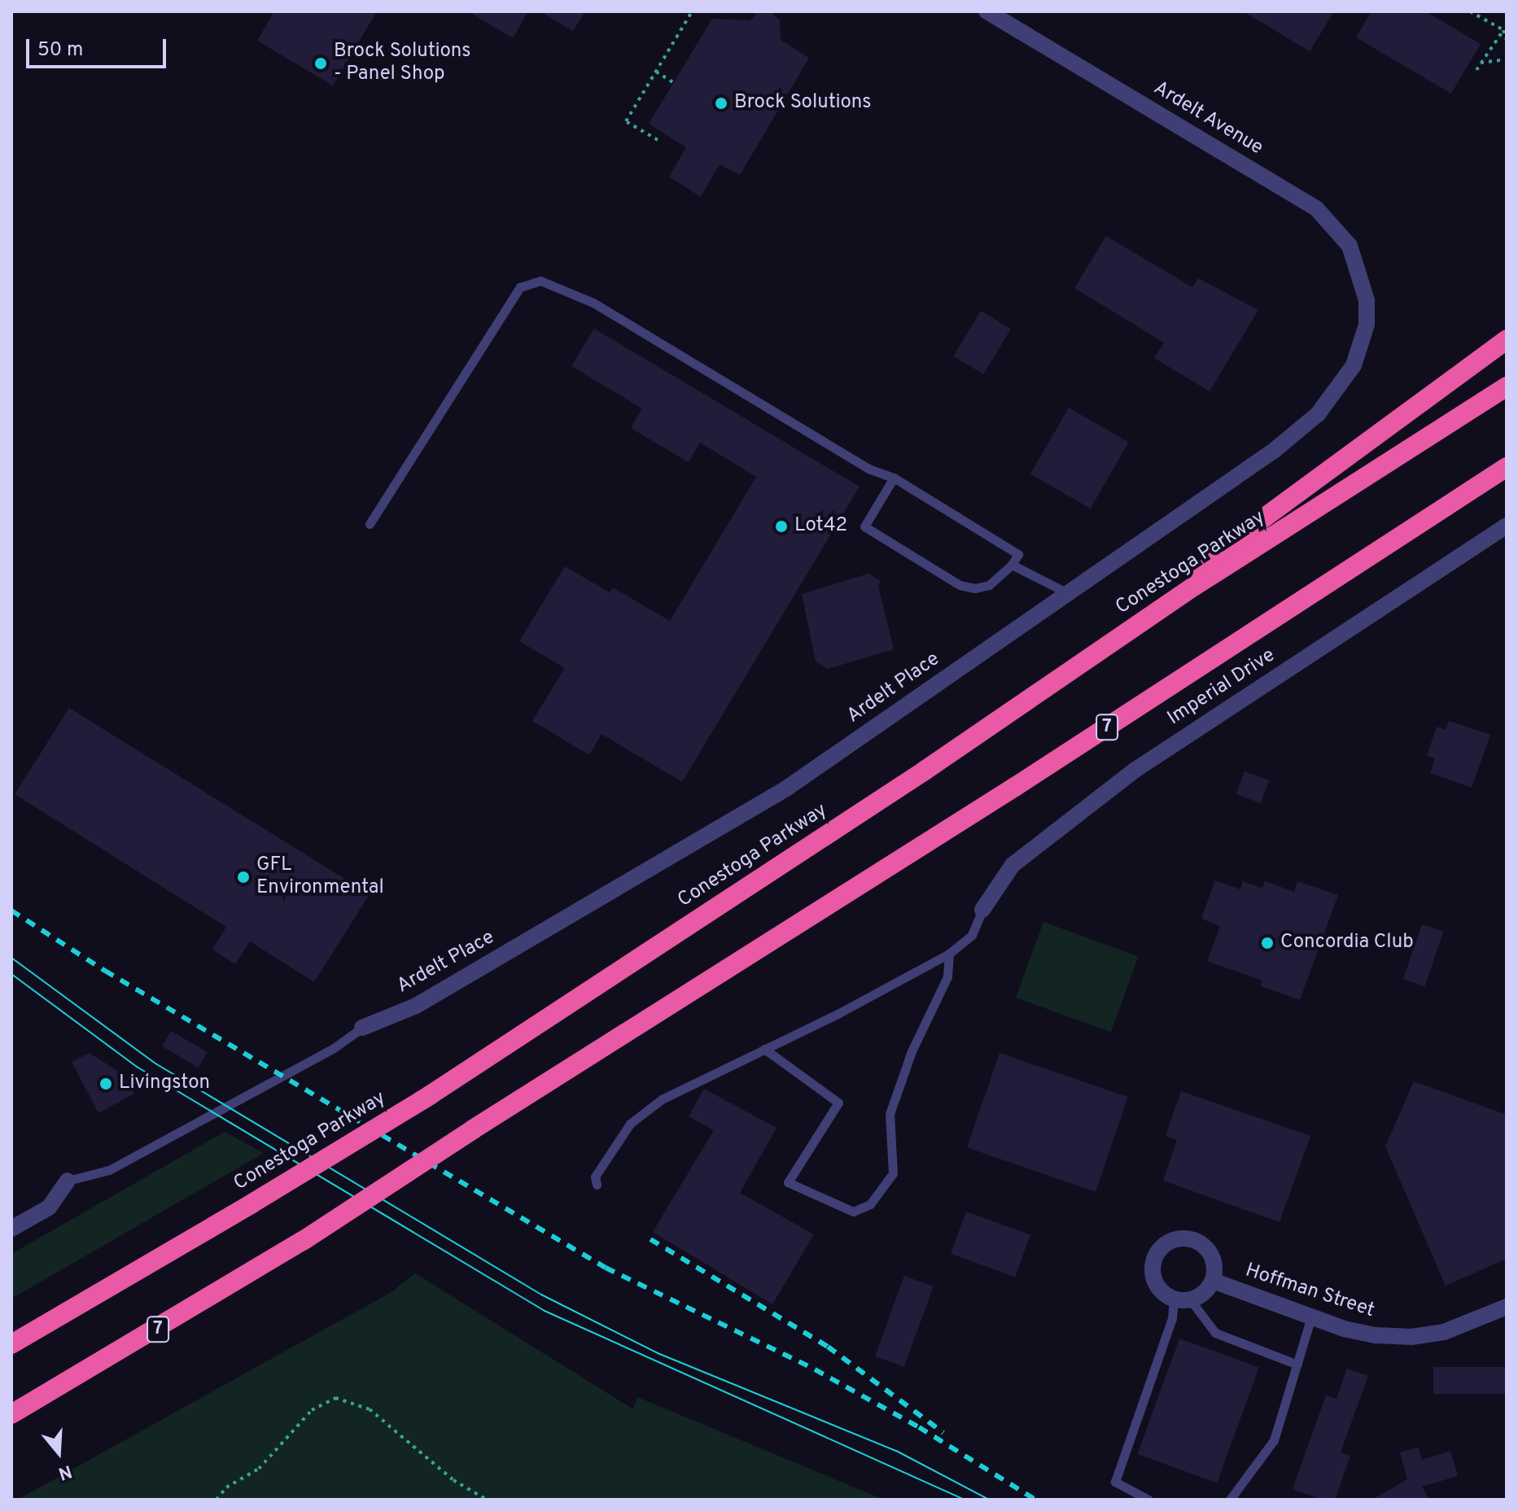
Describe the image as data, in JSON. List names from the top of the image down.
{
  "streets": {
    "highway": ["Conestoga Parkway", "7"],
    "street": [
      "Ardelt Avenue",
      "Imperial Drive",
      "Ardelt Place",
      "Hoffman Street"
    ]
  },
  "crossings": [
    ["Ardelt Avenue", "Ardelt Place"]
  ],
  "places": [
    "Brock Solutions - Panel Shop",
    "Brock Solutions",
    "Lot42",
    "GFL Environmental",
    "Concordia Club",
    "Livingston"
  ],
  "scale_bar": "50 m",
  "north": "bottom"
}
